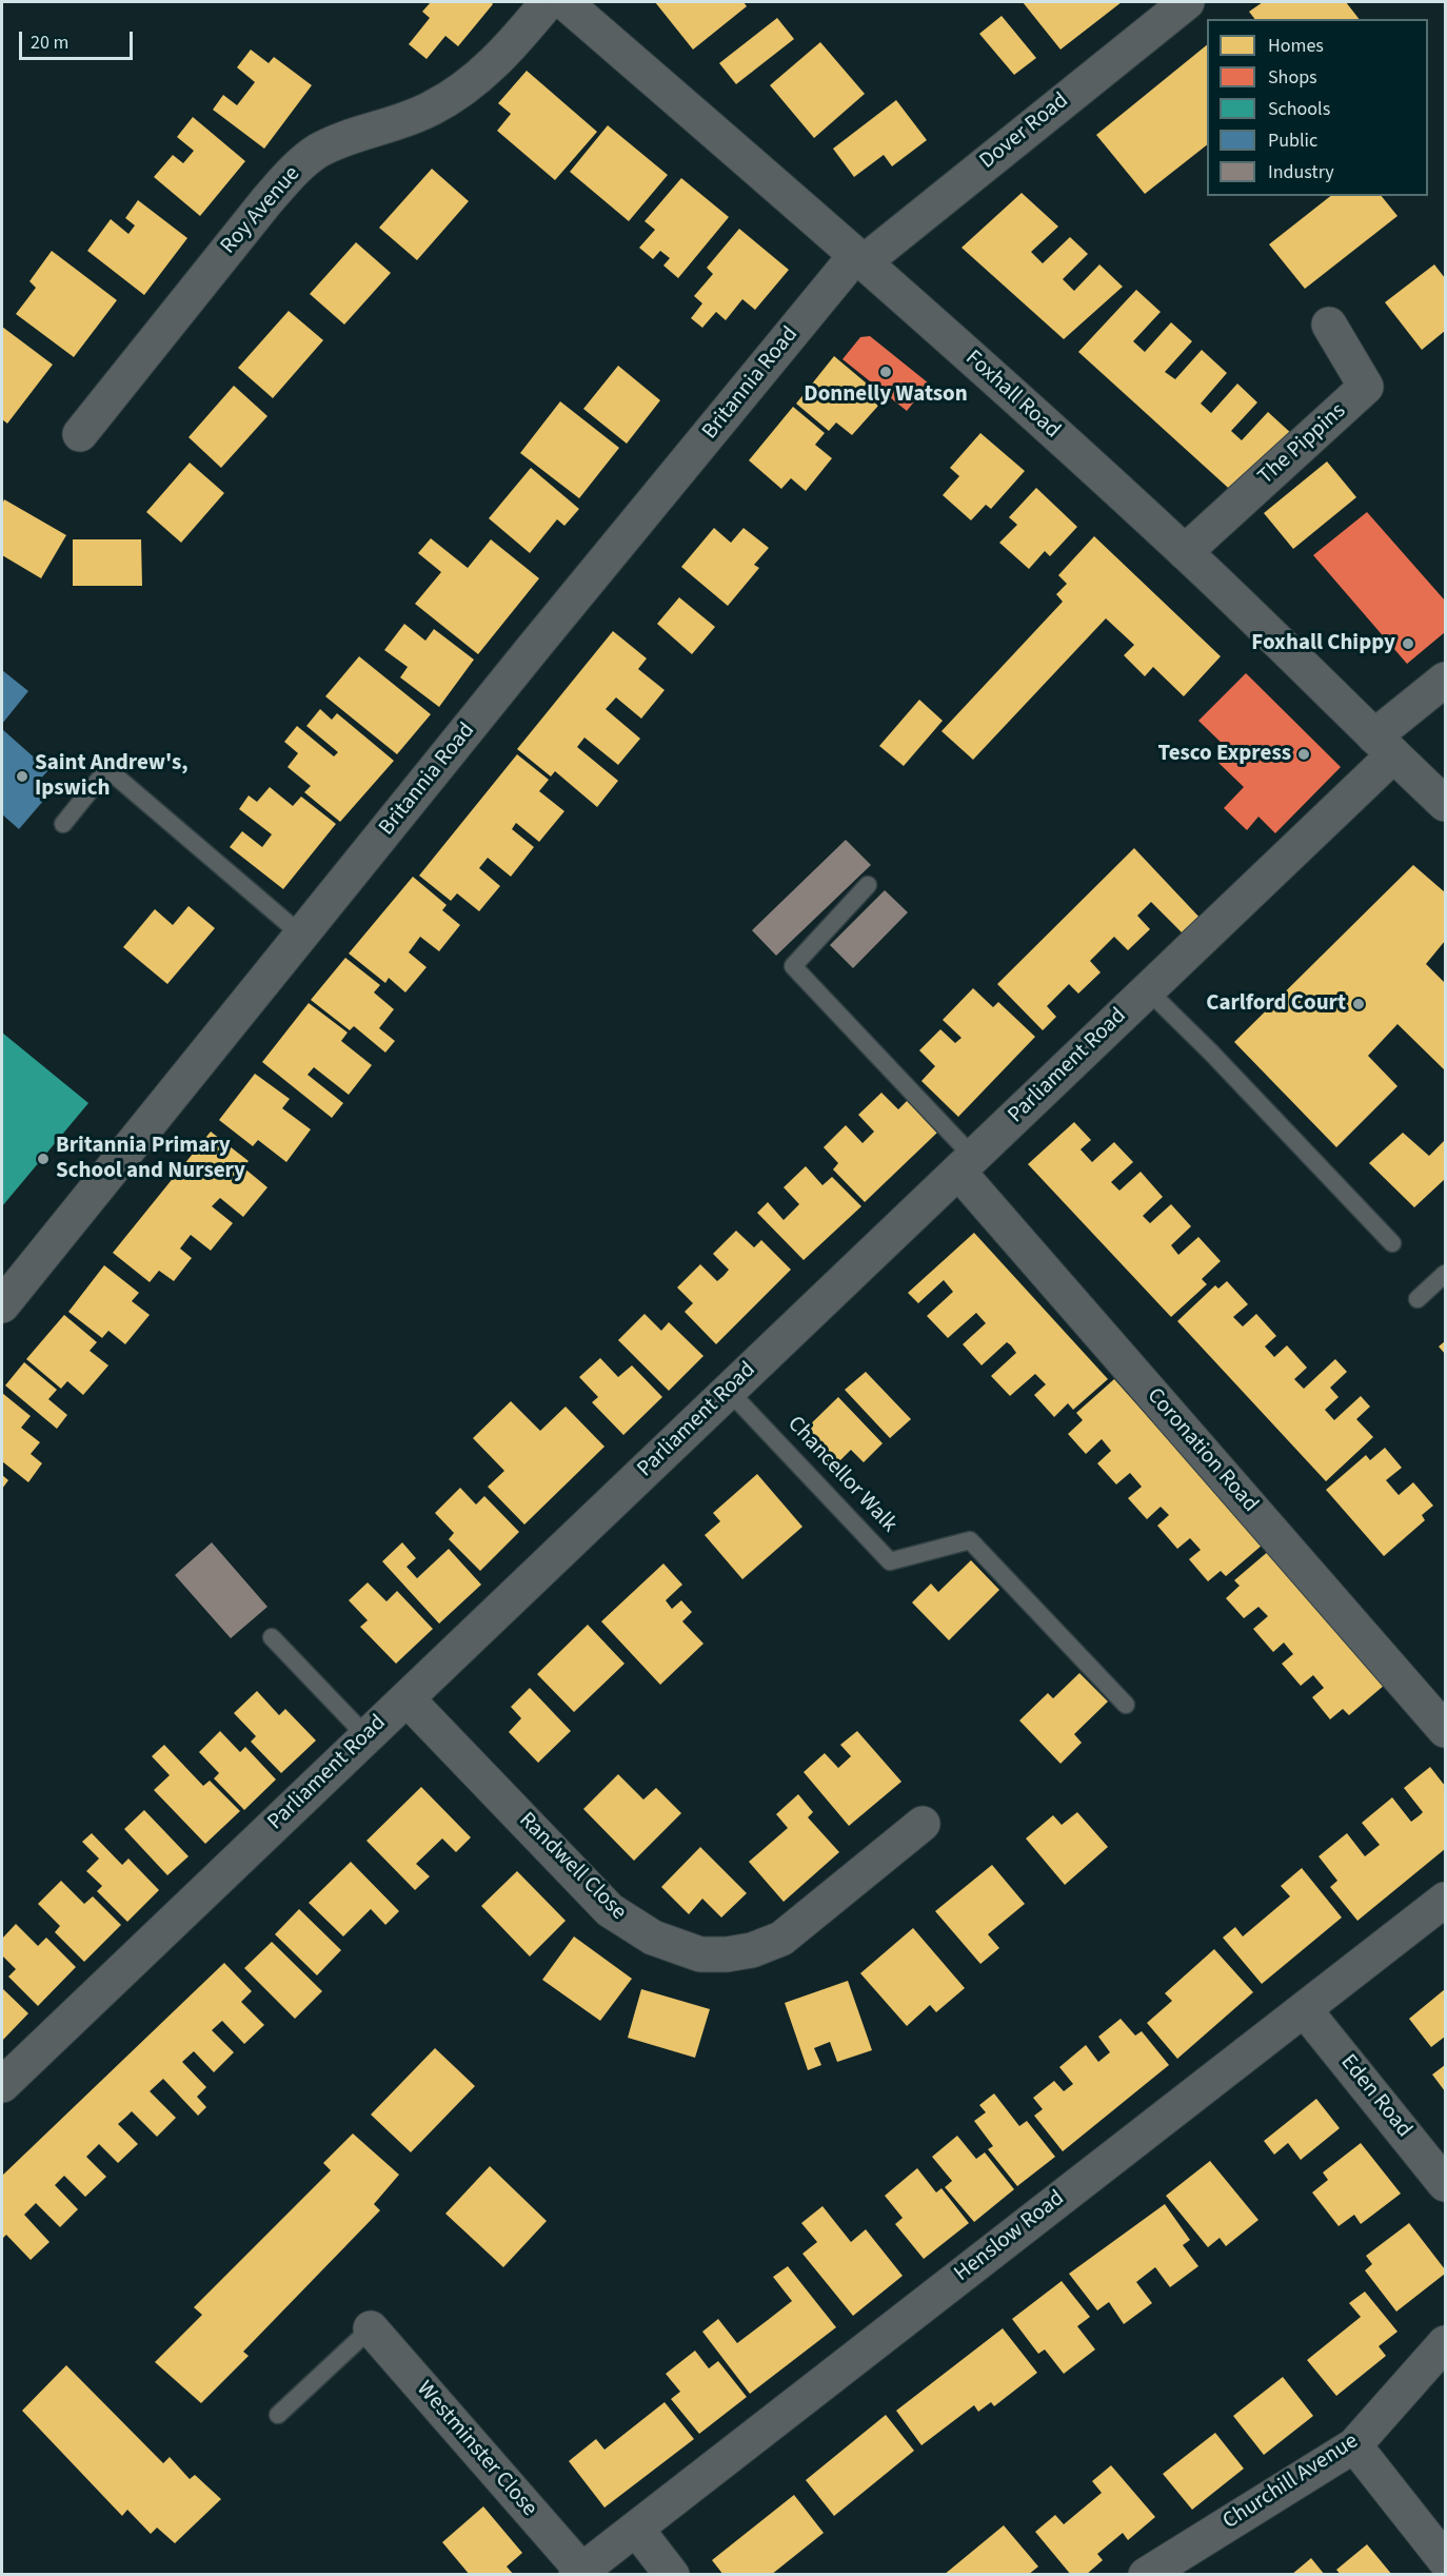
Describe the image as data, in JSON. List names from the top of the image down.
{
  "streets": {
    "street": [
      "Dover Road",
      "Roy Avenue",
      "Britannia Road",
      "Foxhall Road",
      "The Pippins",
      "Parliament Road",
      "Coronation Road",
      "Randwell Close",
      "Eden Road",
      "Henslow Road",
      "Westminster Close",
      "Churchill Avenue"
    ],
    "lane": ["Chancellor Walk"]
  },
  "crossings": [
    ["Dover Road", "Britannia Road"],
    ["Dover Road", "Foxhall Road"],
    ["Britannia Road", "Foxhall Road"],
    ["Foxhall Road", "The Pippins"],
    ["Foxhall Road", "Parliament Road"],
    ["Parliament Road", "Coronation Road"],
    ["Parliament Road", "Chancellor Walk"],
    ["Parliament Road", "Randwell Close"],
    ["Eden Road", "Henslow Road"],
    ["Henslow Road", "Westminster Close"]
  ],
  "places": [
    "Donnelly Watson",
    "Foxhall Chippy",
    "Tesco Express",
    "Saint Andrew's, Ipswich",
    "Carlford Court",
    "Britannia Primary School and Nursery"
  ],
  "legend": [
    "Homes",
    "Shops",
    "Schools",
    "Public",
    "Industry"
  ],
  "scale_bar": "20 m"
}
